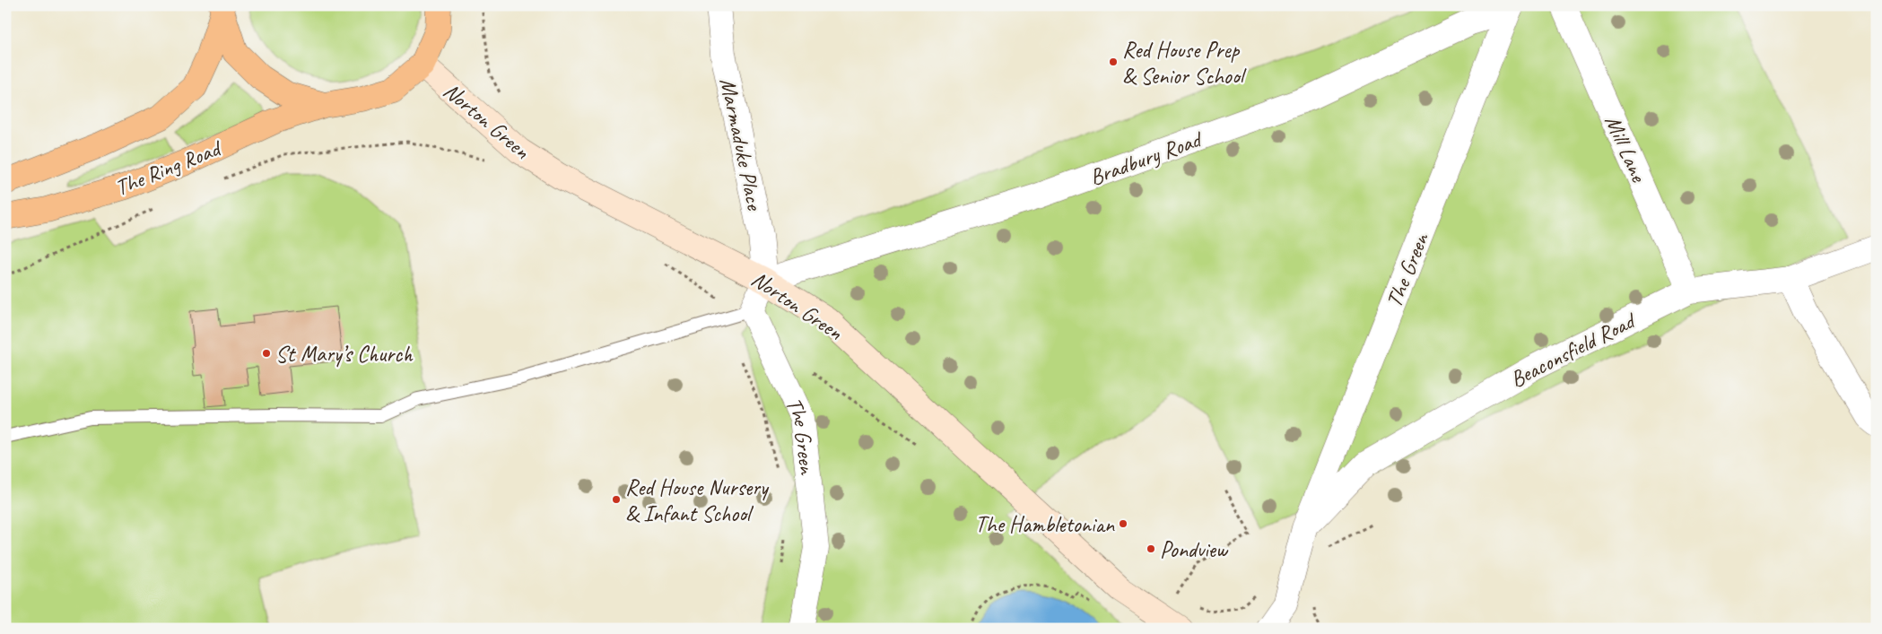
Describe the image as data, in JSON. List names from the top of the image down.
{
  "streets": {
    "main road": ["Norton Green", "The Ring Road"],
    "street": [
      "Marmaduke Place",
      "Mill Lane",
      "Bradbury Road",
      "The Green",
      "Beaconsfield Road"
    ]
  },
  "crossings": [
    ["Norton Green", "Marmaduke Place"],
    ["Norton Green", "Bradbury Road"],
    ["Norton Green", "The Ring Road"],
    ["Marmaduke Place", "Bradbury Road"],
    ["Mill Lane", "Beaconsfield Road"],
    ["Bradbury Road", "The Green"],
    ["The Green", "Beaconsfield Road"]
  ],
  "places": [
    "Red House Prep & Senior School",
    "St Mary’s Church",
    "Red House Nursery & Infant School",
    "The Hambletonian",
    "Pondview"
  ]
}
